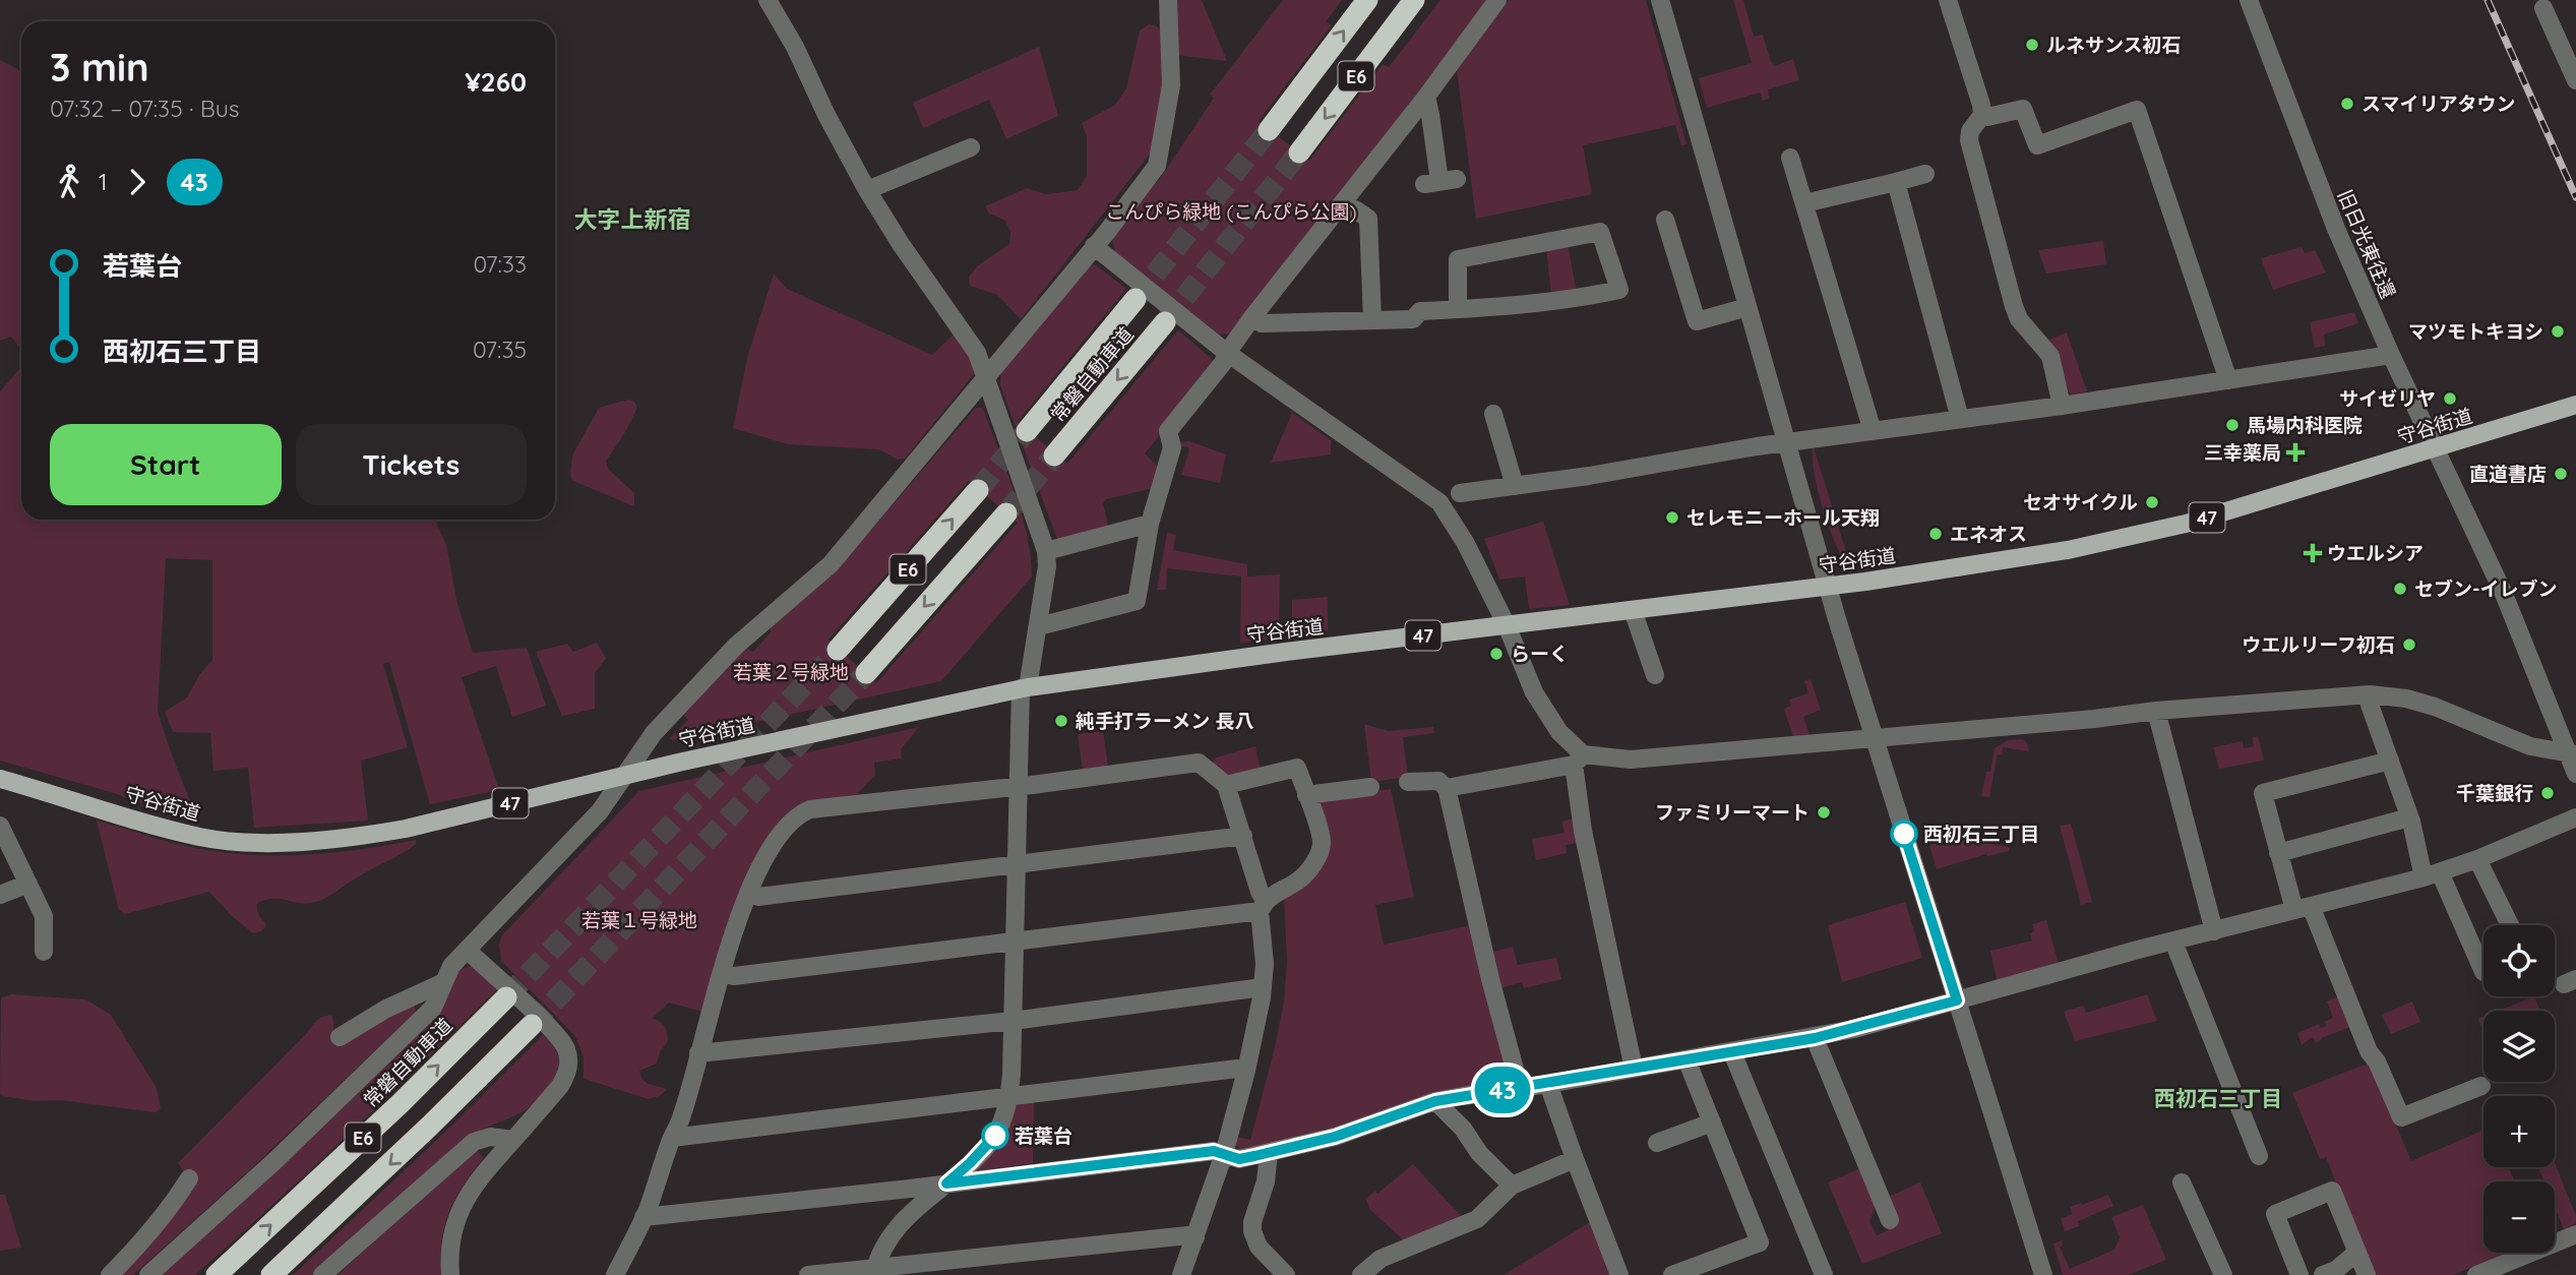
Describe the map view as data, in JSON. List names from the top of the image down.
{
  "streets": {
    "highway": ["E6", "常磐自動車道"],
    "main road": ["守谷街道", "47"],
    "street": ["旧日光東往還"]
  },
  "crossings": [
    ["旧日光東往還", "守谷街道"]
  ],
  "districts": ["大字上新宿", "西初石三丁目"],
  "parks": ["こんぴら緑地 (こんぴら公園)", "若葉２号緑地", "若葉１号緑地"],
  "places": {
    "other": [
      "ルネサンス初石",
      "スマイリアタウン",
      "マツモトキヨシ",
      "サイゼリヤ",
      "馬場内科医院",
      "直道書店",
      "セオサイクル",
      "セレモニーホール天翔",
      "エネオス",
      "セブン-イレブン",
      "ウエルリーフ初石",
      "らーく",
      "純手打ラーメン 長八",
      "千葉銀行",
      "ファミリーマート",
      "西初石三丁目",
      "若葉台"
    ],
    "health": ["三幸薬局", "ウエルシア"]
  },
  "lines": ["bus line 43"],
  "page": {
    "on_map": "43",
    "heading": ["3 min", "07:32 – 07:35 · Bus", "¥260"],
    "legs": ["1", "43"],
    "list": [
      {
        "name": "若葉台",
        "value": "07:33"
      },
      {
        "name": "西初石三丁目",
        "value": "07:35"
      }
    ],
    "buttons": ["Start", "Tickets"],
    "map_buttons": ["+", "−"]
  }
}
